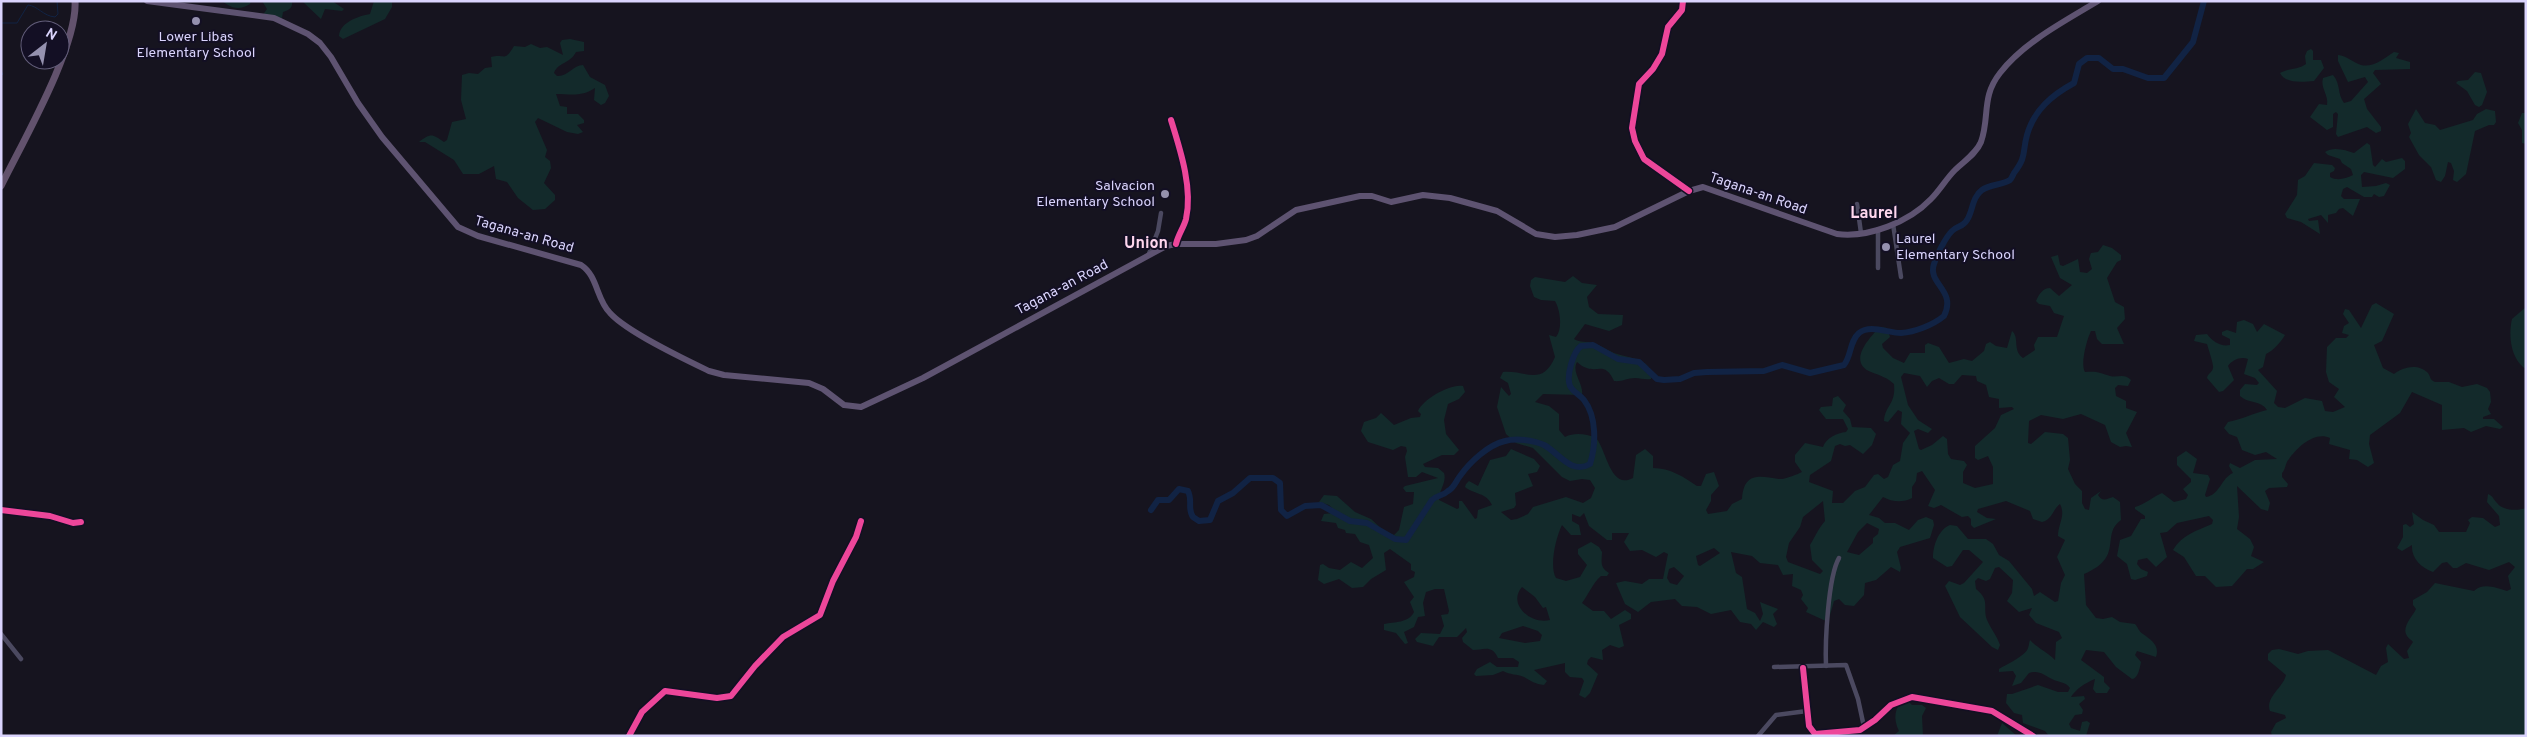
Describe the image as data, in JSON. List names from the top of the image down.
{
  "streets": {
    "main road": ["Tagana-an Road"]
  },
  "districts": ["Laurel", "Union"],
  "places": ["Lower Libas Elementary School", "Salvacion Elementary School", "Laurel Elementary School"],
  "north": "top right"
}
